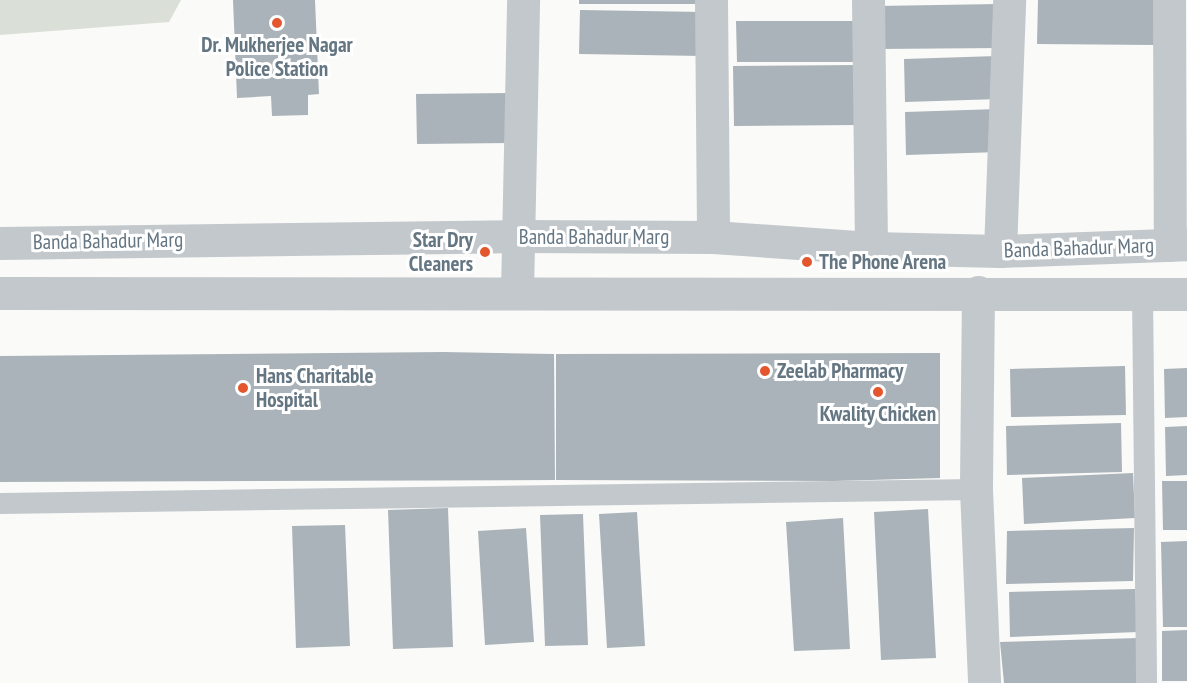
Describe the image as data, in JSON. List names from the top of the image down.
{
  "streets": {
    "street": ["Banda Bahadur Marg"]
  },
  "places": [
    "Dr. Mukherjee Nagar Police Station",
    "Star Dry Cleaners",
    "The Phone Arena",
    "Zeelab Pharmacy",
    "Hans Charitable Hospital",
    "Kwality Chicken"
  ]
}
